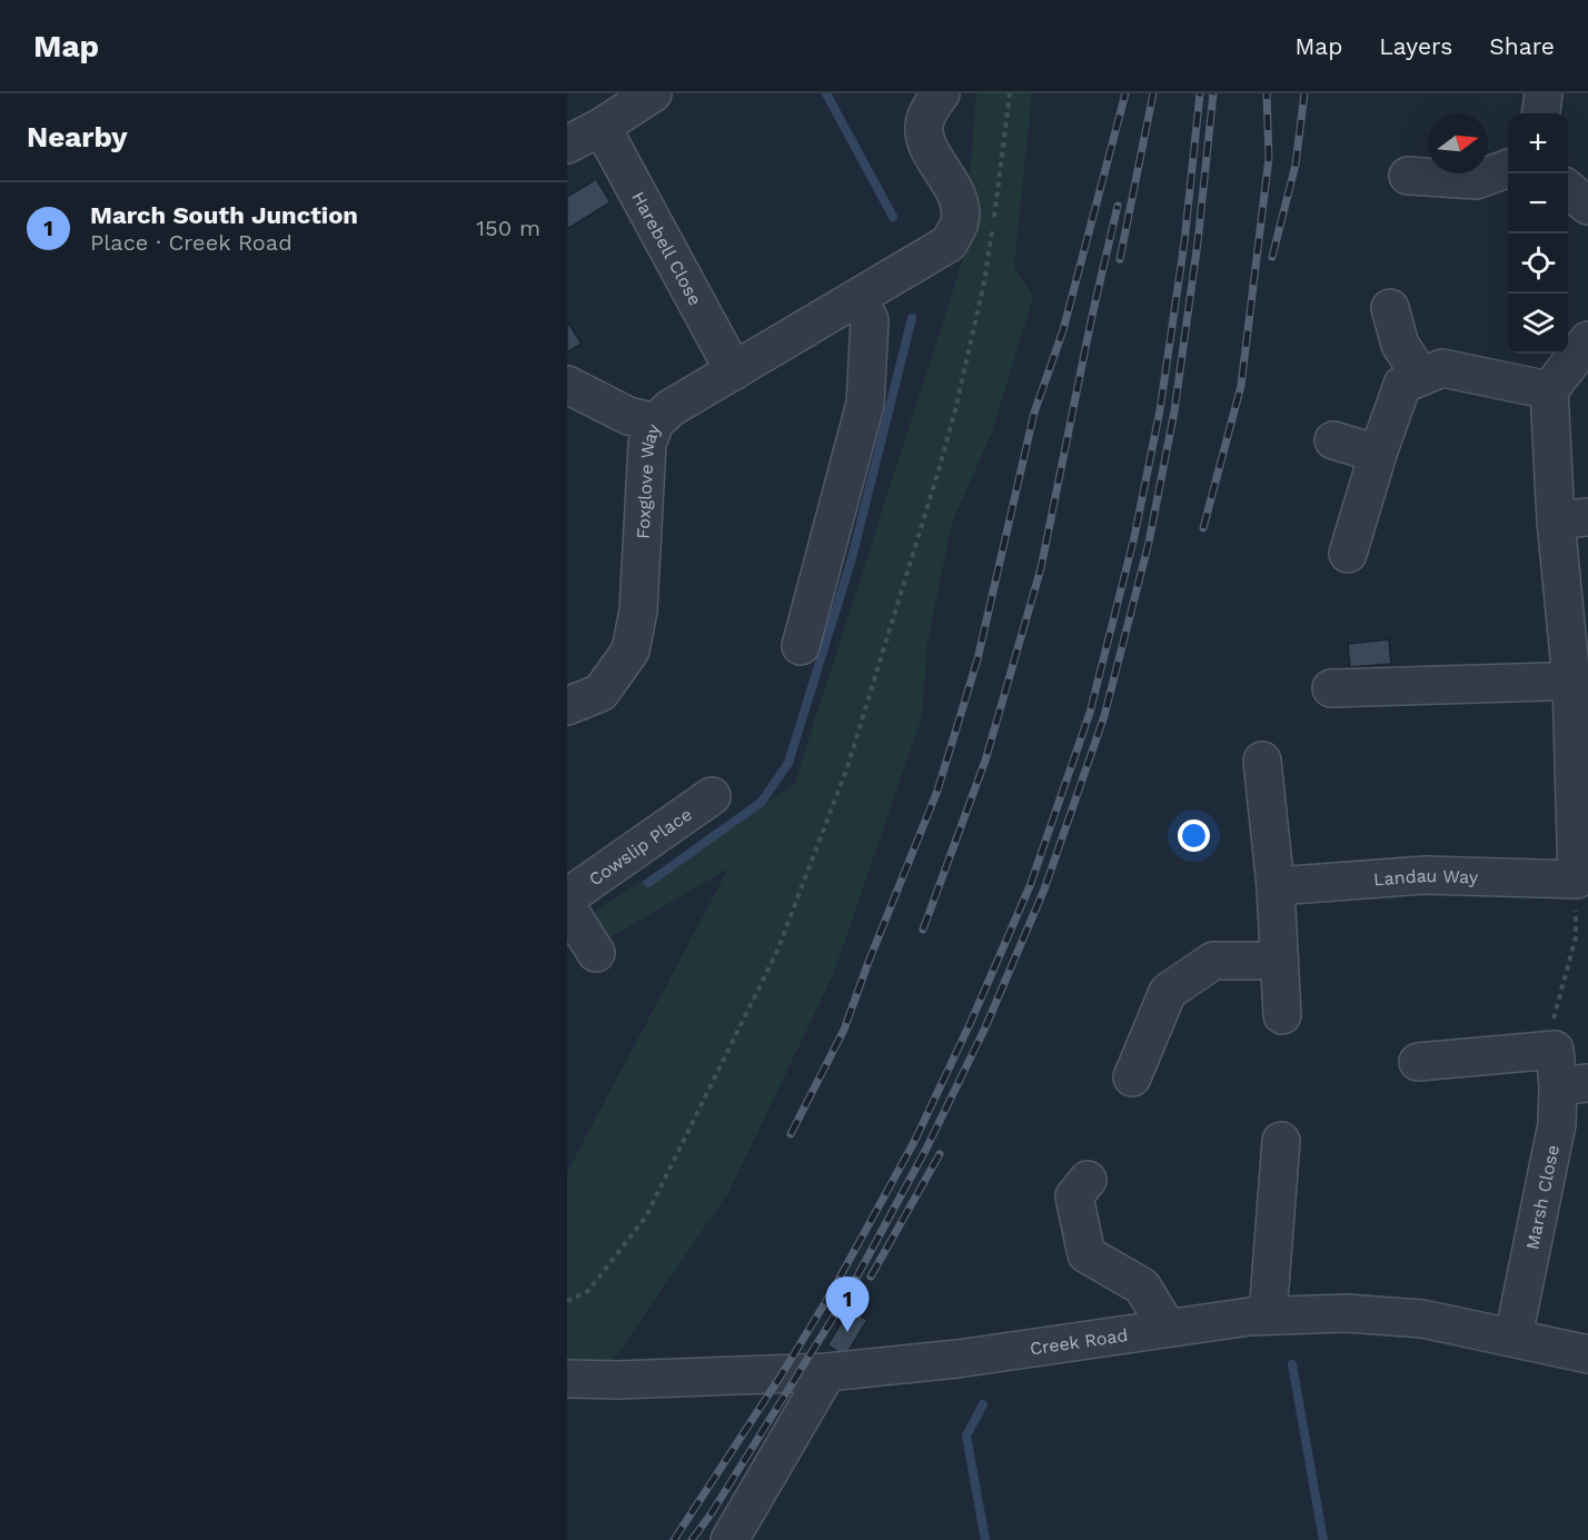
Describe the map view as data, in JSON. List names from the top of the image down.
{
  "streets": {
    "street": [
      "Harebell Close",
      "Foxglove Way",
      "Cowslip Place",
      "Landau Way",
      "Marsh Close",
      "Creek Road"
    ]
  },
  "crossings": [
    ["Harebell Close", "Foxglove Way"],
    ["Marsh Close", "Creek Road"]
  ],
  "north": "right",
  "page": {
    "header": "Map",
    "nav": ["Map", "Layers", "Share"],
    "heading": "Nearby",
    "map_buttons": ["+", "−"],
    "list": [
      {
        "mark": "1",
        "name": "March South Junction",
        "note": "Place · Creek Road",
        "value": "150 m"
      }
    ],
    "pins": "1"
  }
}
